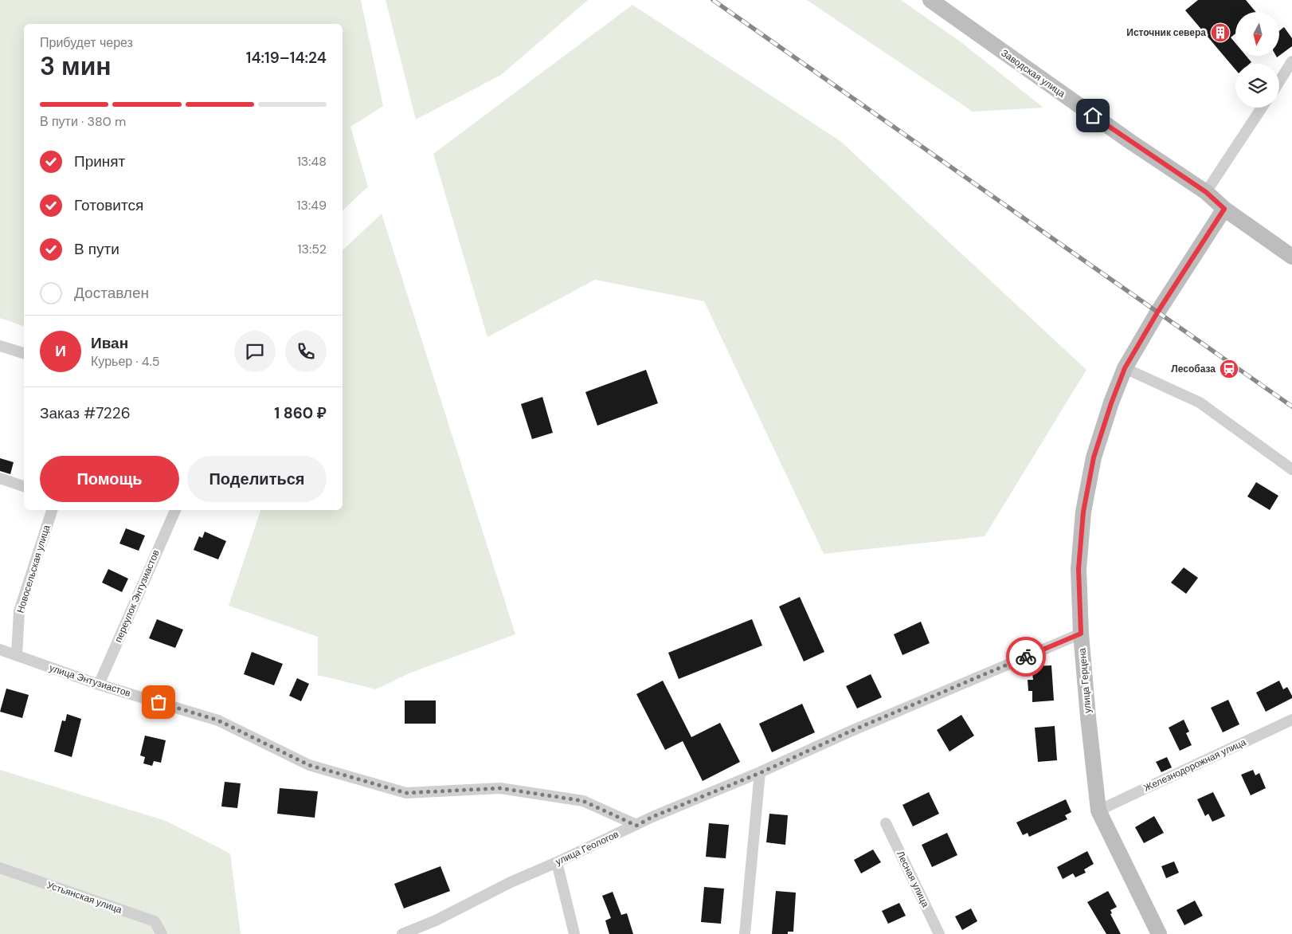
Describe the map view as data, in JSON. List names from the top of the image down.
{
  "streets": {
    "street": [
      "Заводская улица",
      "Новосельская улица",
      "переулок Энтузиастов",
      "улица Энтузиастов",
      "улица Герцена",
      "Железнодорожная улица",
      "улица Геологов",
      "Лесная улица",
      "Устьянская улица"
    ]
  },
  "crossings": [
    ["Заводская улица", "улица Герцена"],
    ["Новосельская улица", "улица Энтузиастов"],
    ["переулок Энтузиастов", "улица Энтузиастов"],
    ["улица Энтузиастов", "улица Геологов"],
    ["улица Герцена", "Железнодорожная улица"],
    ["улица Герцена", "улица Геологов"]
  ],
  "places": {
    "building": ["Источник севера"],
    "station": ["Лесобаза"]
  },
  "north": "bottom",
  "page": {
    "heading": ["3 мин", "Прибудет через", "14:19–14:24"],
    "panel": [
      "Иван",
      "Курьер · 4.5",
      "Заказ #7226",
      "1 860 ₽"
    ],
    "bar": "В пути · 380 m",
    "list": [
      ["Принят", "13:48"],
      ["Готовится", "13:49"],
      ["В пути", "13:52"],
      "Доставлен"
    ],
    "round": "И",
    "buttons": ["Помощь", "Поделиться"]
  }
}
